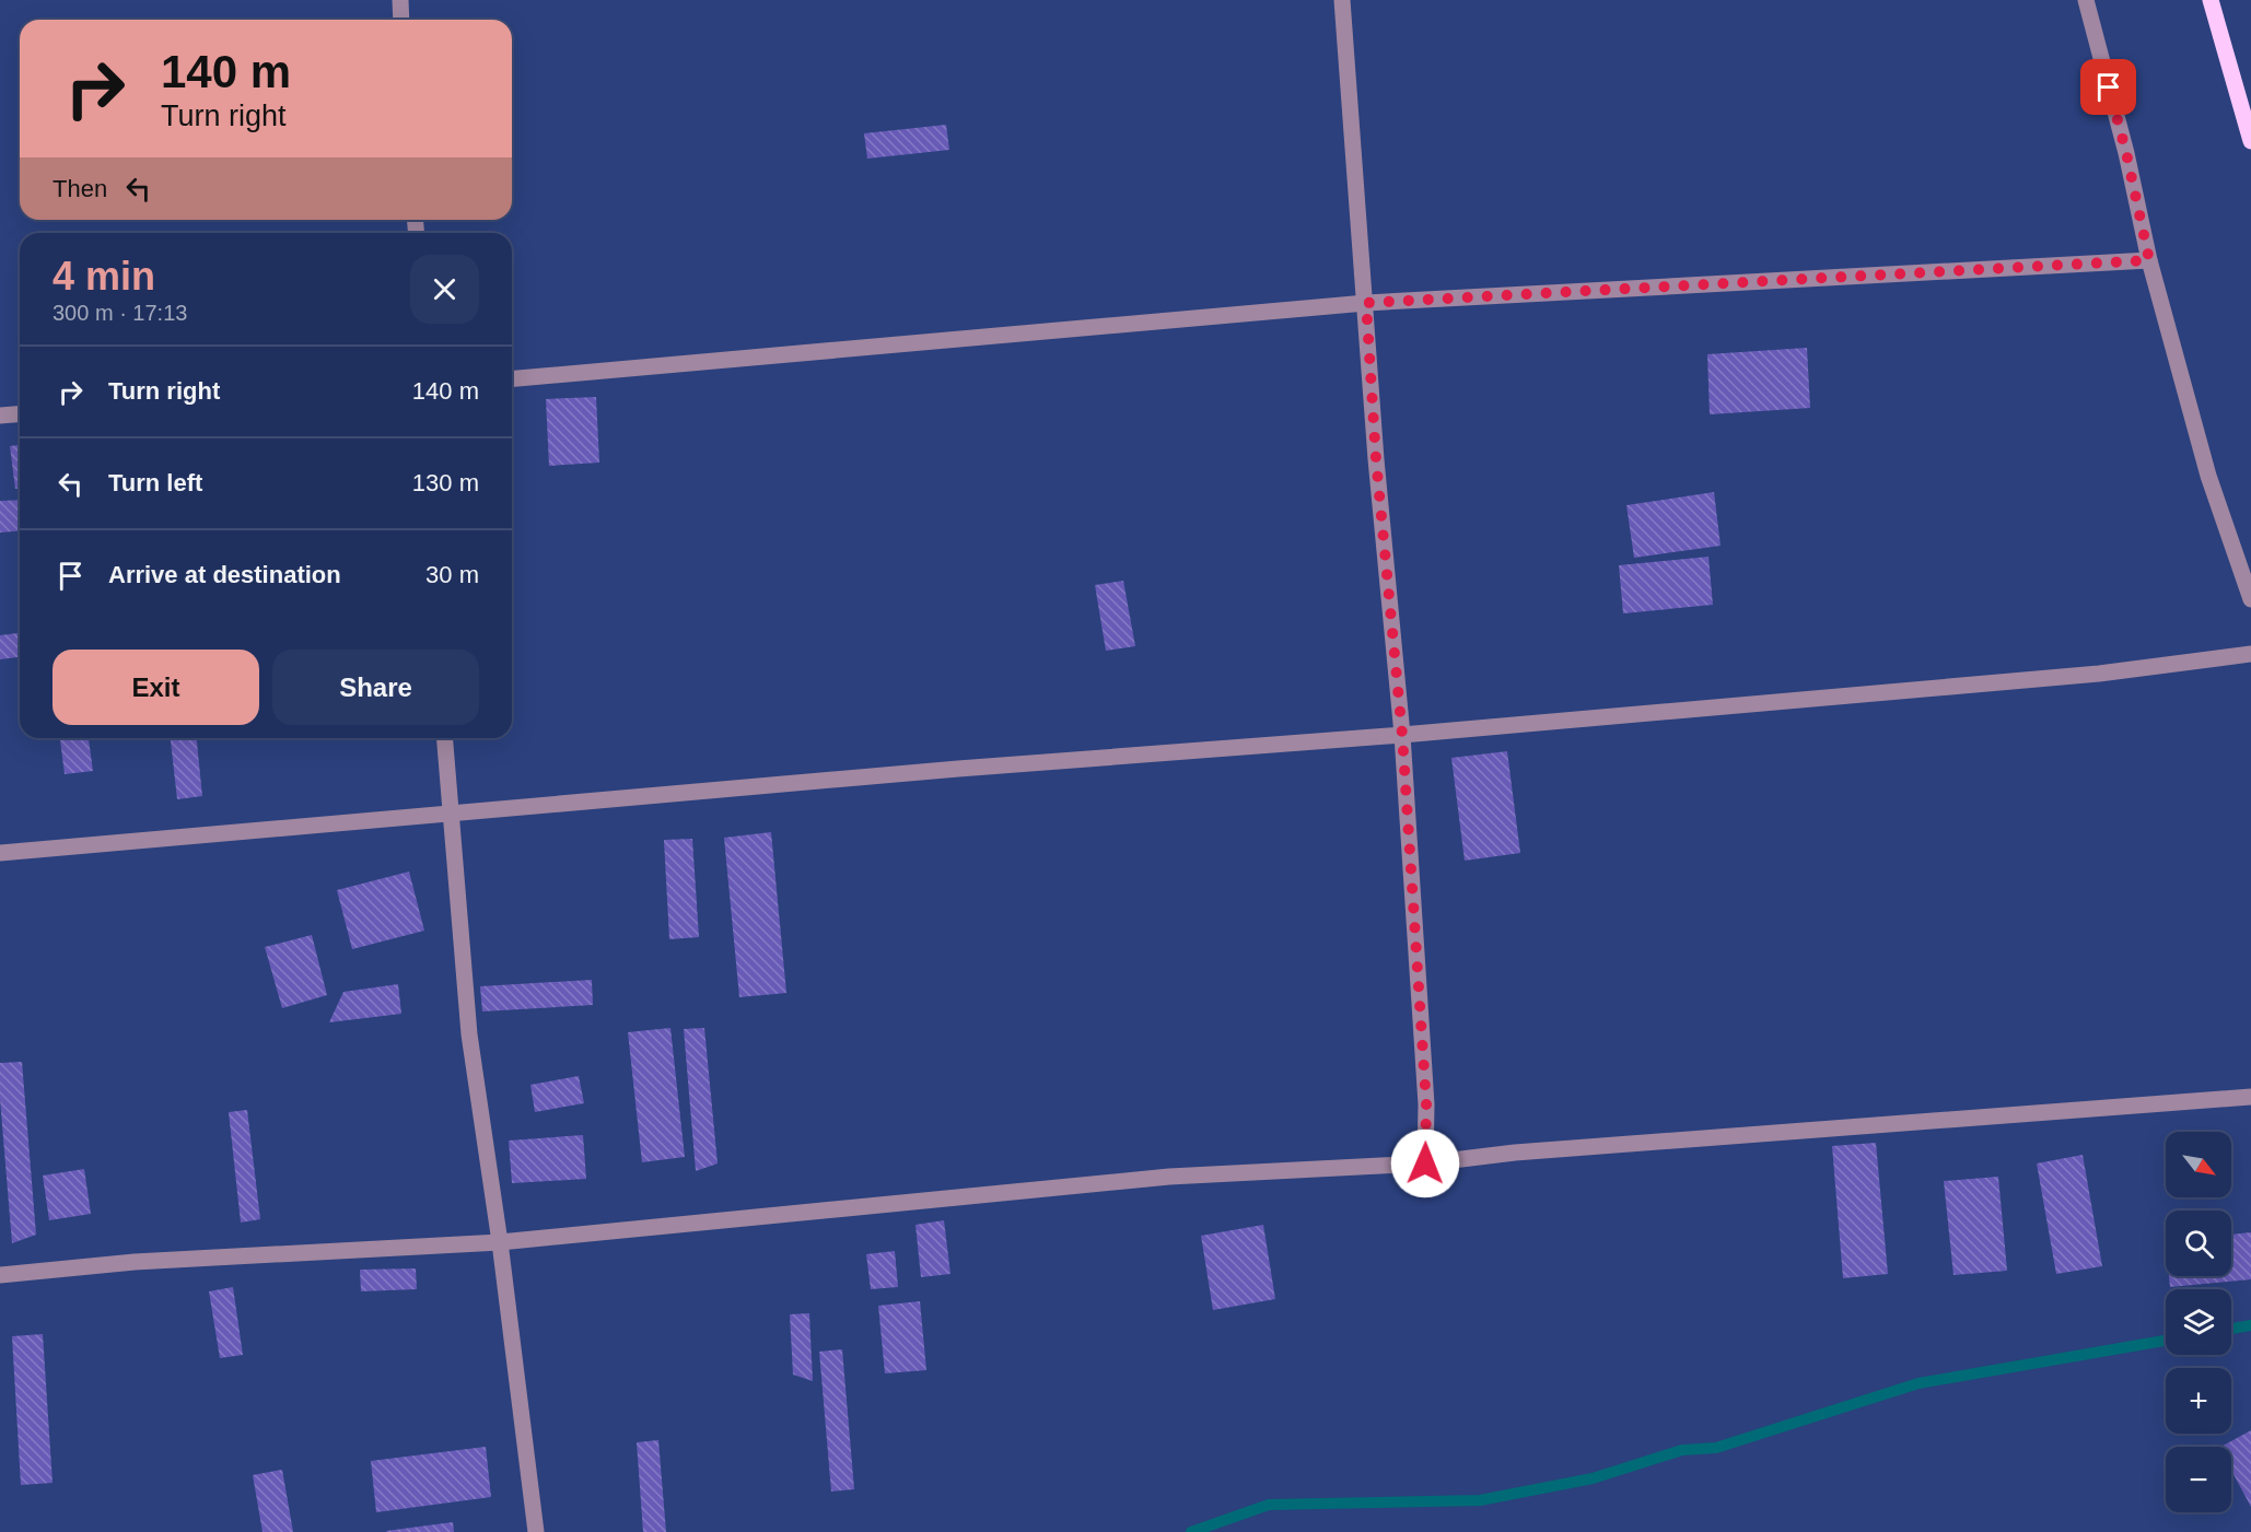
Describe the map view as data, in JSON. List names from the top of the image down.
{
  "north": "bottom right",
  "page": {
    "turn": ["140 m", "Turn right"],
    "then": "Then",
    "heading": ["4 min", "300 m · 17:13"],
    "list": [
      {
        "name": "Turn right",
        "value": "140 m"
      },
      {
        "name": "Turn left",
        "value": "130 m"
      },
      {
        "name": "Arrive at destination",
        "value": "30 m"
      }
    ],
    "buttons": ["Exit", "Share"],
    "map_buttons": ["+", "−"]
  }
}
